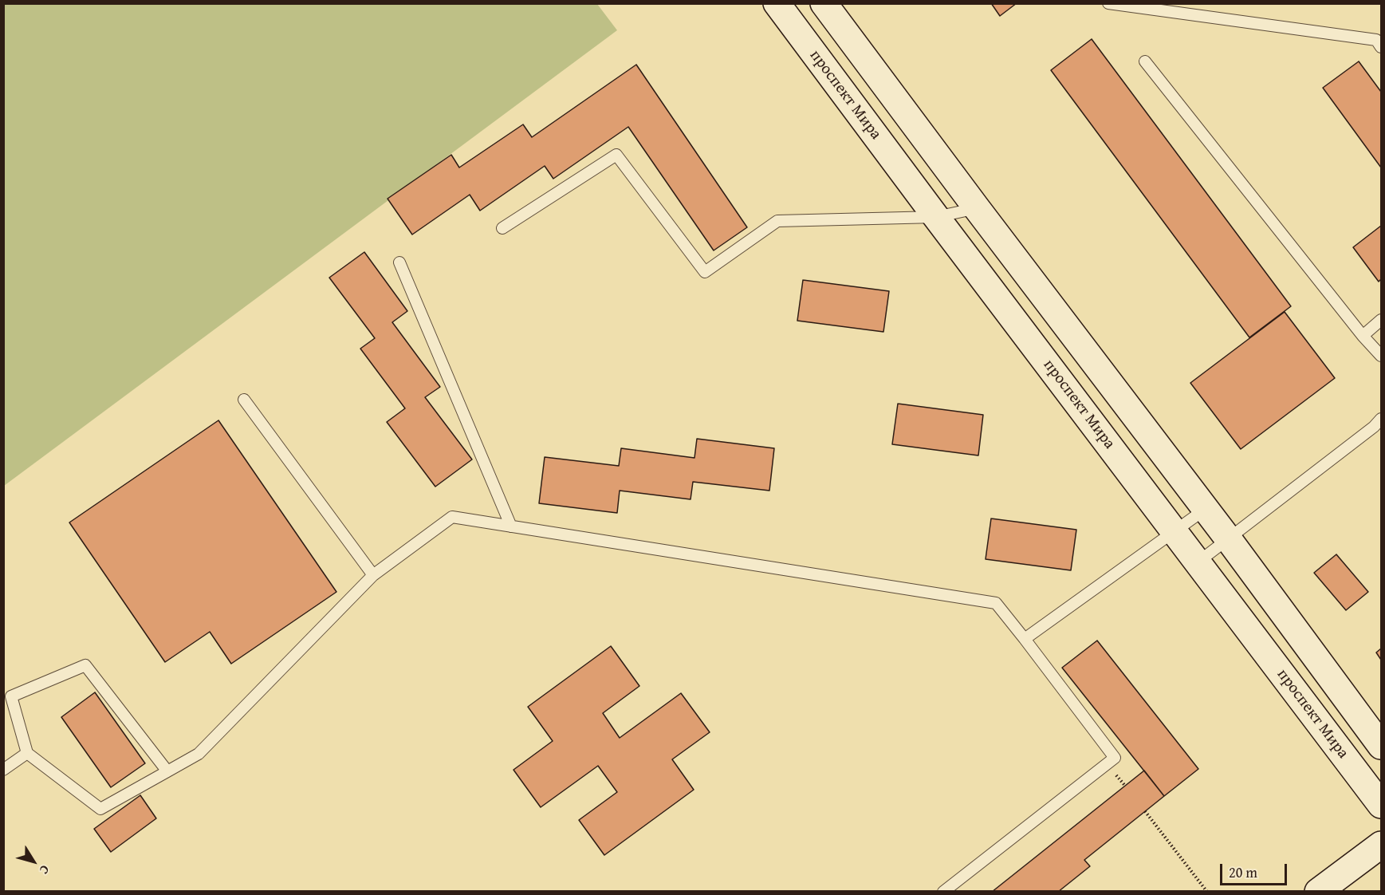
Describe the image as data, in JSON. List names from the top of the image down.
{
  "streets": {
    "street": ["проспект Мира"]
  },
  "scale_bar": "20 m",
  "north": "bottom right"
}
